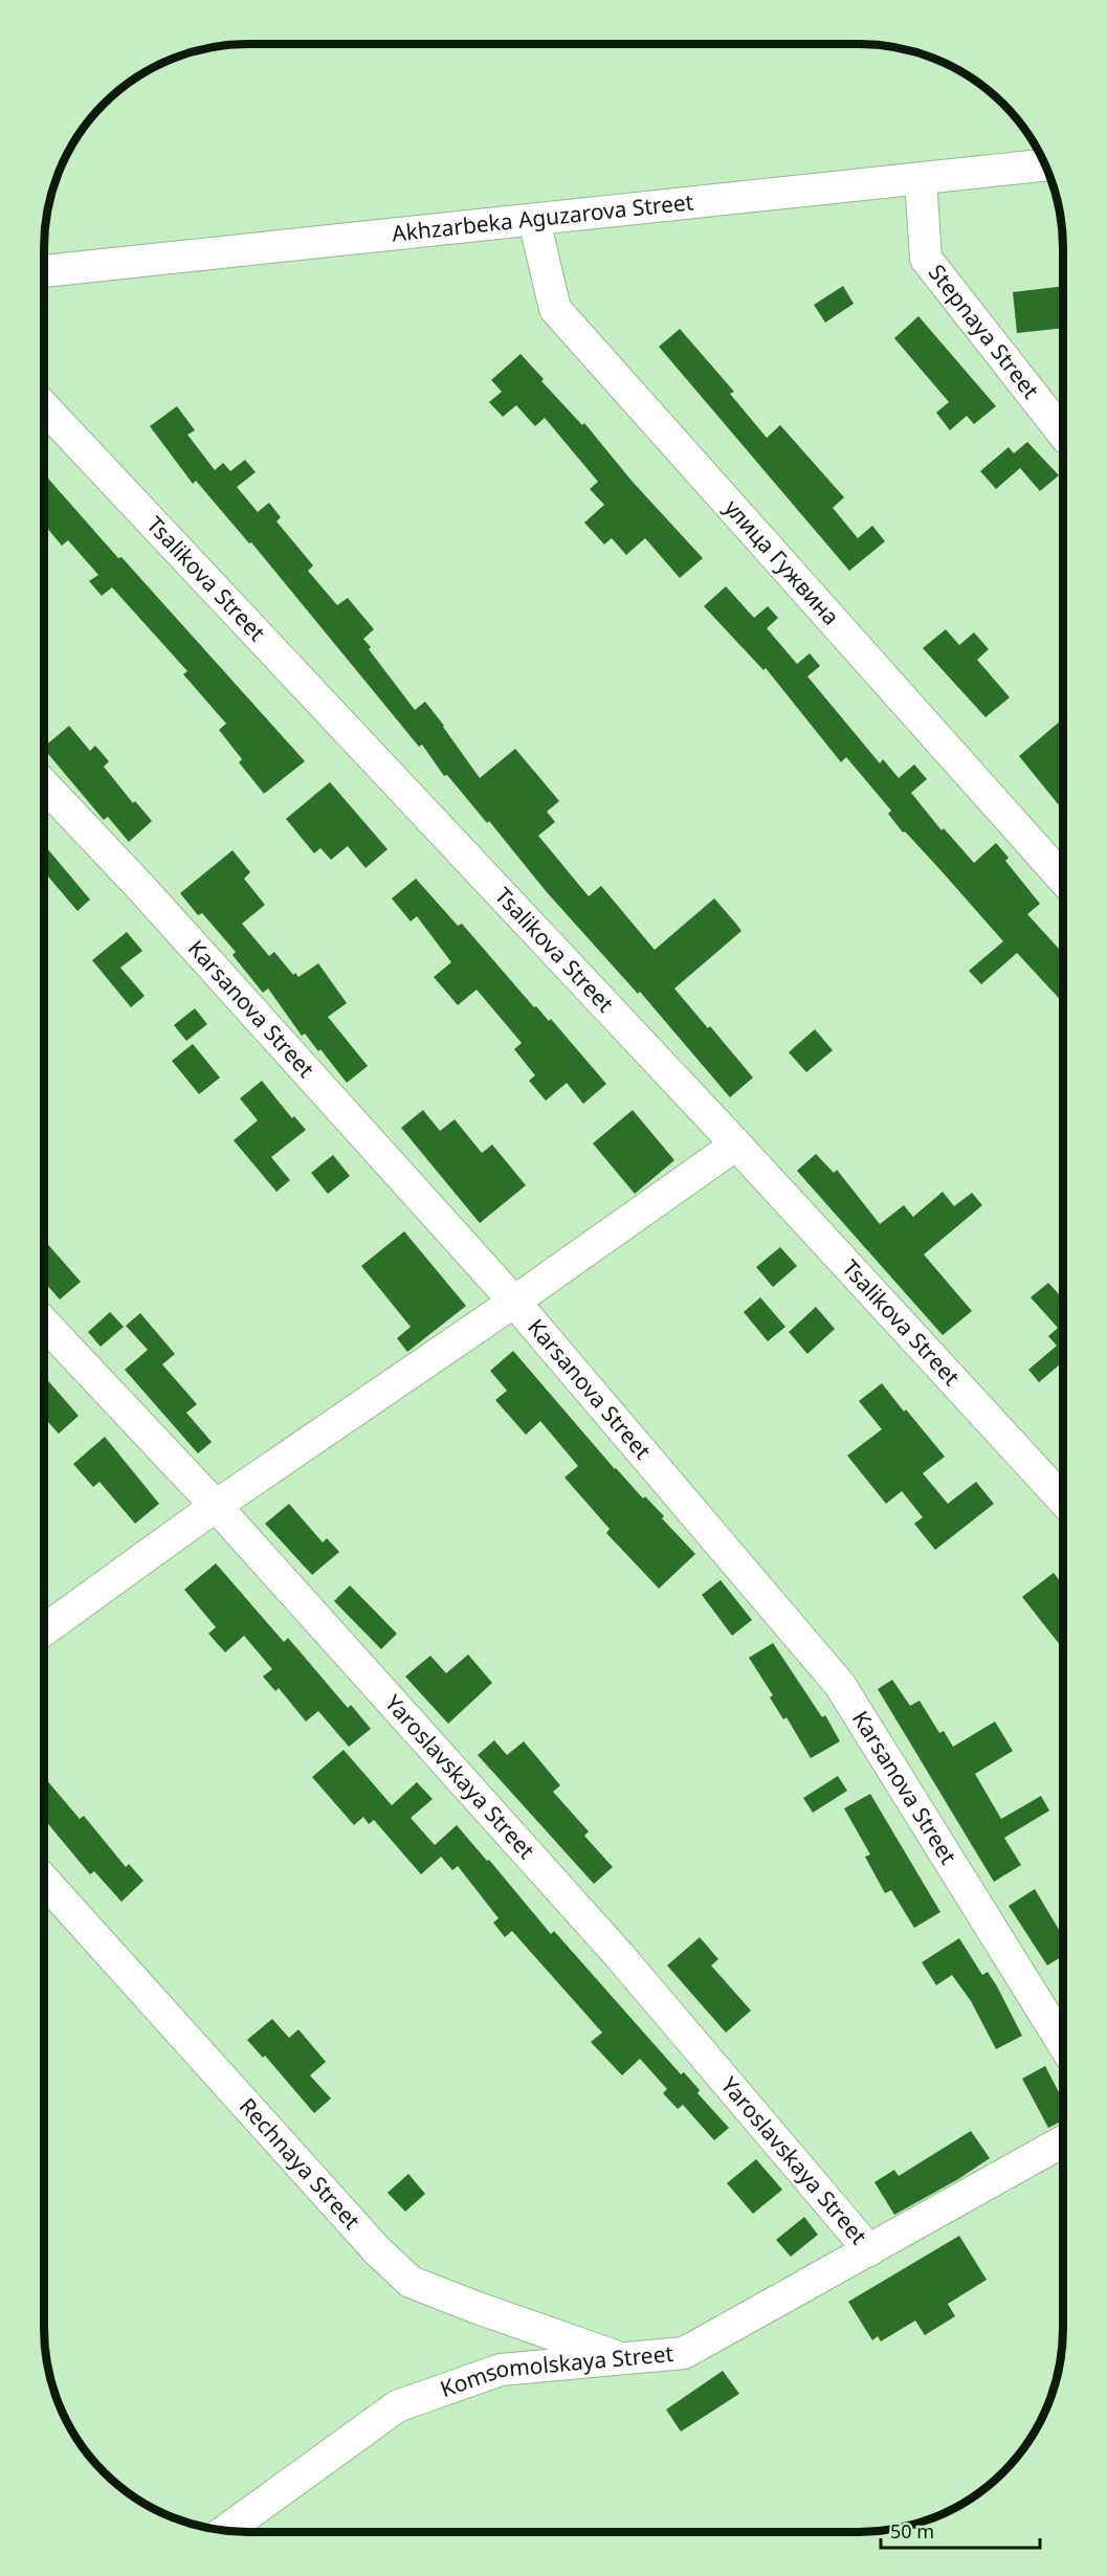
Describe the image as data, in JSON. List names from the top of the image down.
{
  "streets": {
    "street": [
      "Akhzarbeka Aguzarova Street",
      "Stepnaya Street",
      "улица Гужвина",
      "Tsalikova Street",
      "Karsanova Street",
      "Yaroslavskaya Street",
      "Rechnaya Street",
      "Komsomolskaya Street"
    ]
  },
  "crossings": [
    ["Akhzarbeka Aguzarova Street", "Stepnaya Street"],
    ["Akhzarbeka Aguzarova Street", "улица Гужвина"],
    ["Yaroslavskaya Street", "Komsomolskaya Street"],
    ["Rechnaya Street", "Komsomolskaya Street"]
  ],
  "scale_bar": "50 m"
}
